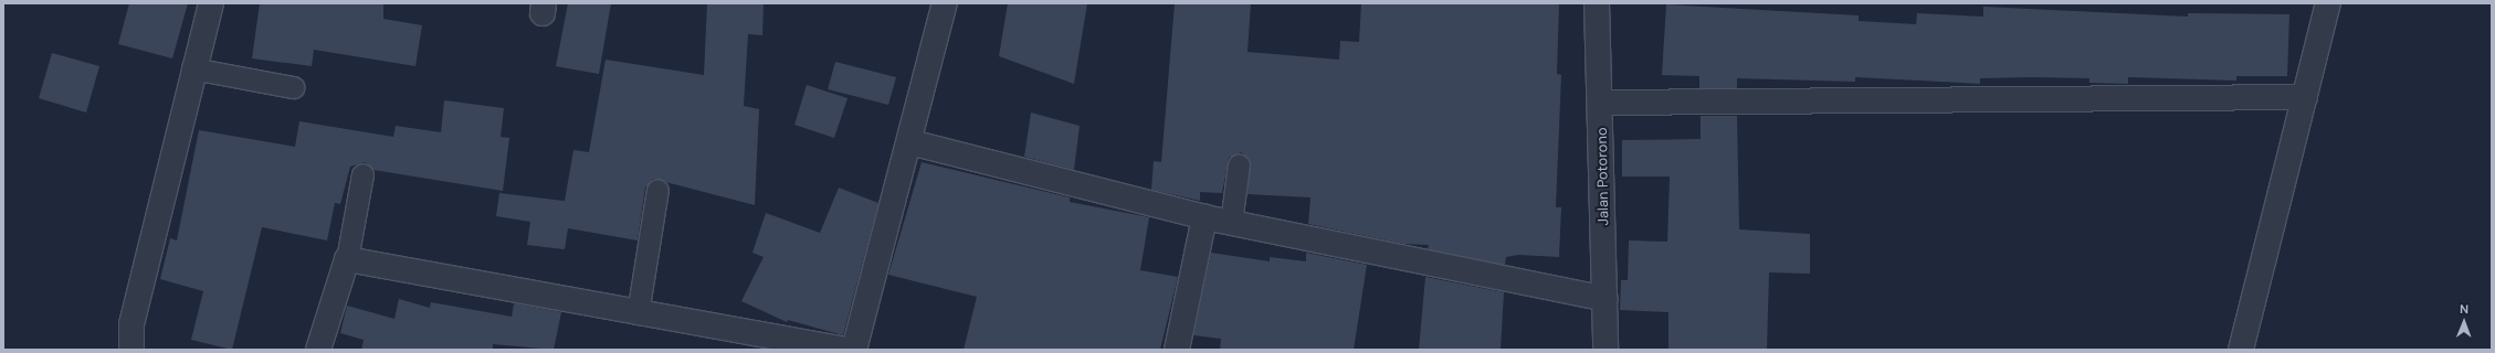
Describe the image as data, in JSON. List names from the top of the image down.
{
  "streets": {
    "street": ["Jalan Potorono"]
  },
  "north": "top"
}
